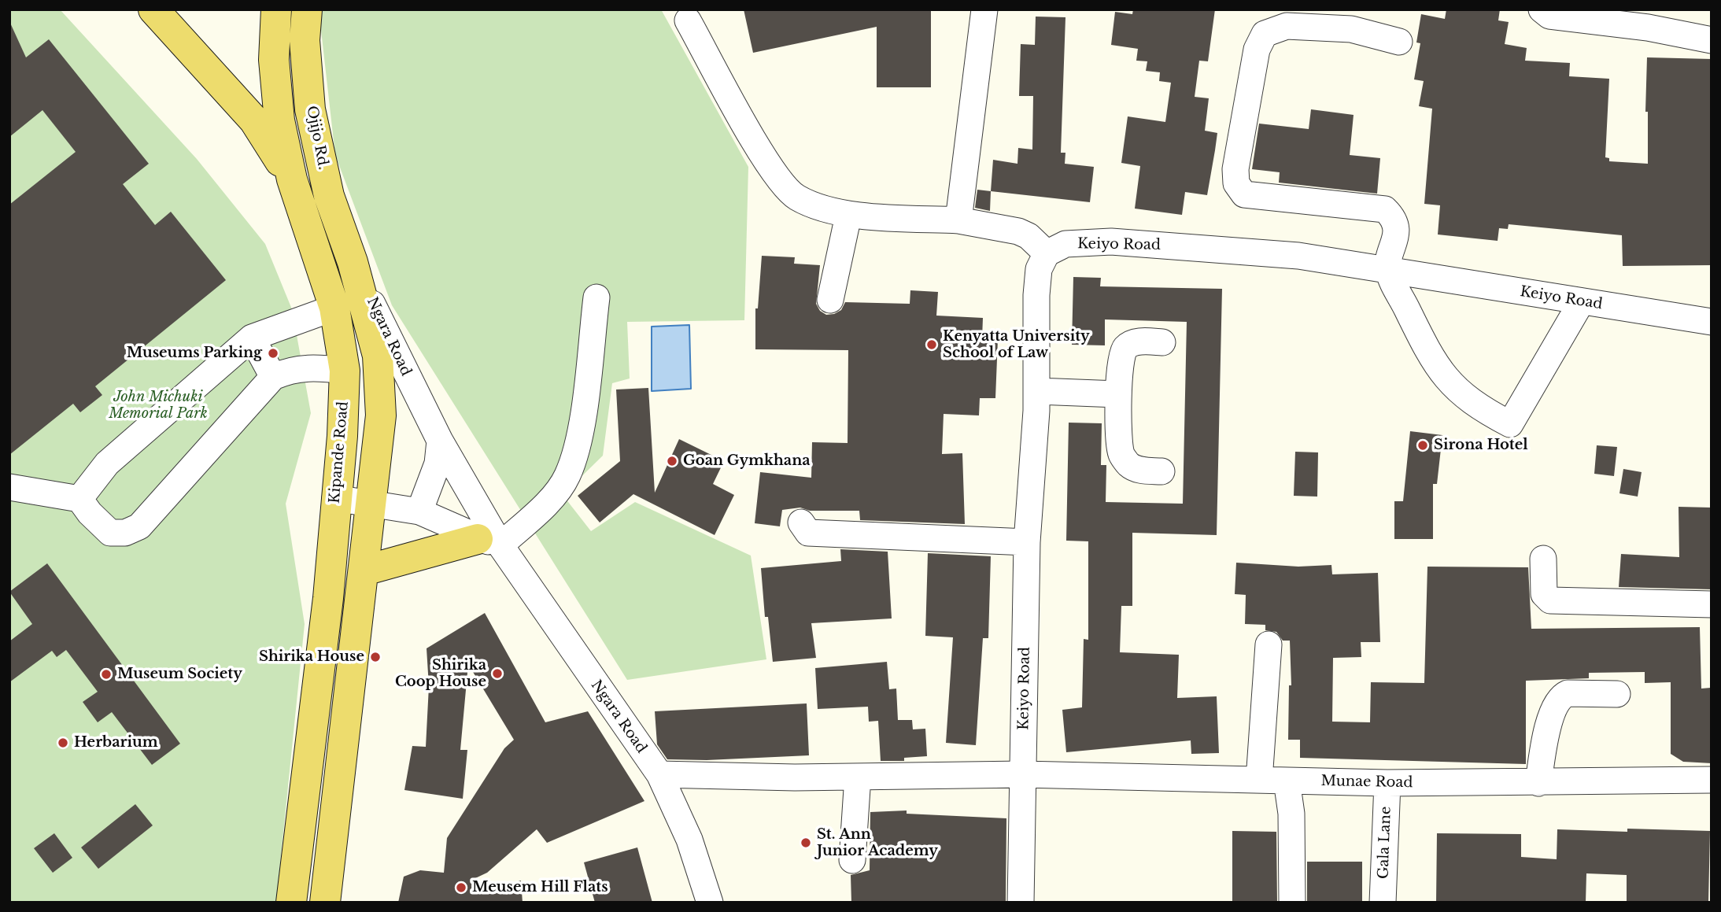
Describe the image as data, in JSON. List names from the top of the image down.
{
  "streets": {
    "main road": ["Ojijo Rd.", "Kipande Road"],
    "street": [
      "Keiyo Road",
      "Ngara Road",
      "Munae Road",
      "Gala Lane"
    ]
  },
  "crossings": [
    ["Ojijo Rd.", "Ngara Road"],
    ["Keiyo Road", "Munae Road"],
    ["Ngara Road", "Kipande Road"],
    ["Ngara Road", "Munae Road"],
    ["Munae Road", "Gala Lane"]
  ],
  "parks": ["John Michuki Memorial Park"],
  "places": [
    "Kenyatta University School of Law",
    "Museums Parking",
    "Sirona Hotel",
    "Goan Gymkhana",
    "Shirika House",
    "Shirika Coop House",
    "Museum Society",
    "Herbarium",
    "St. Ann Junior Academy",
    "Meusem Hill Flats"
  ]
}
